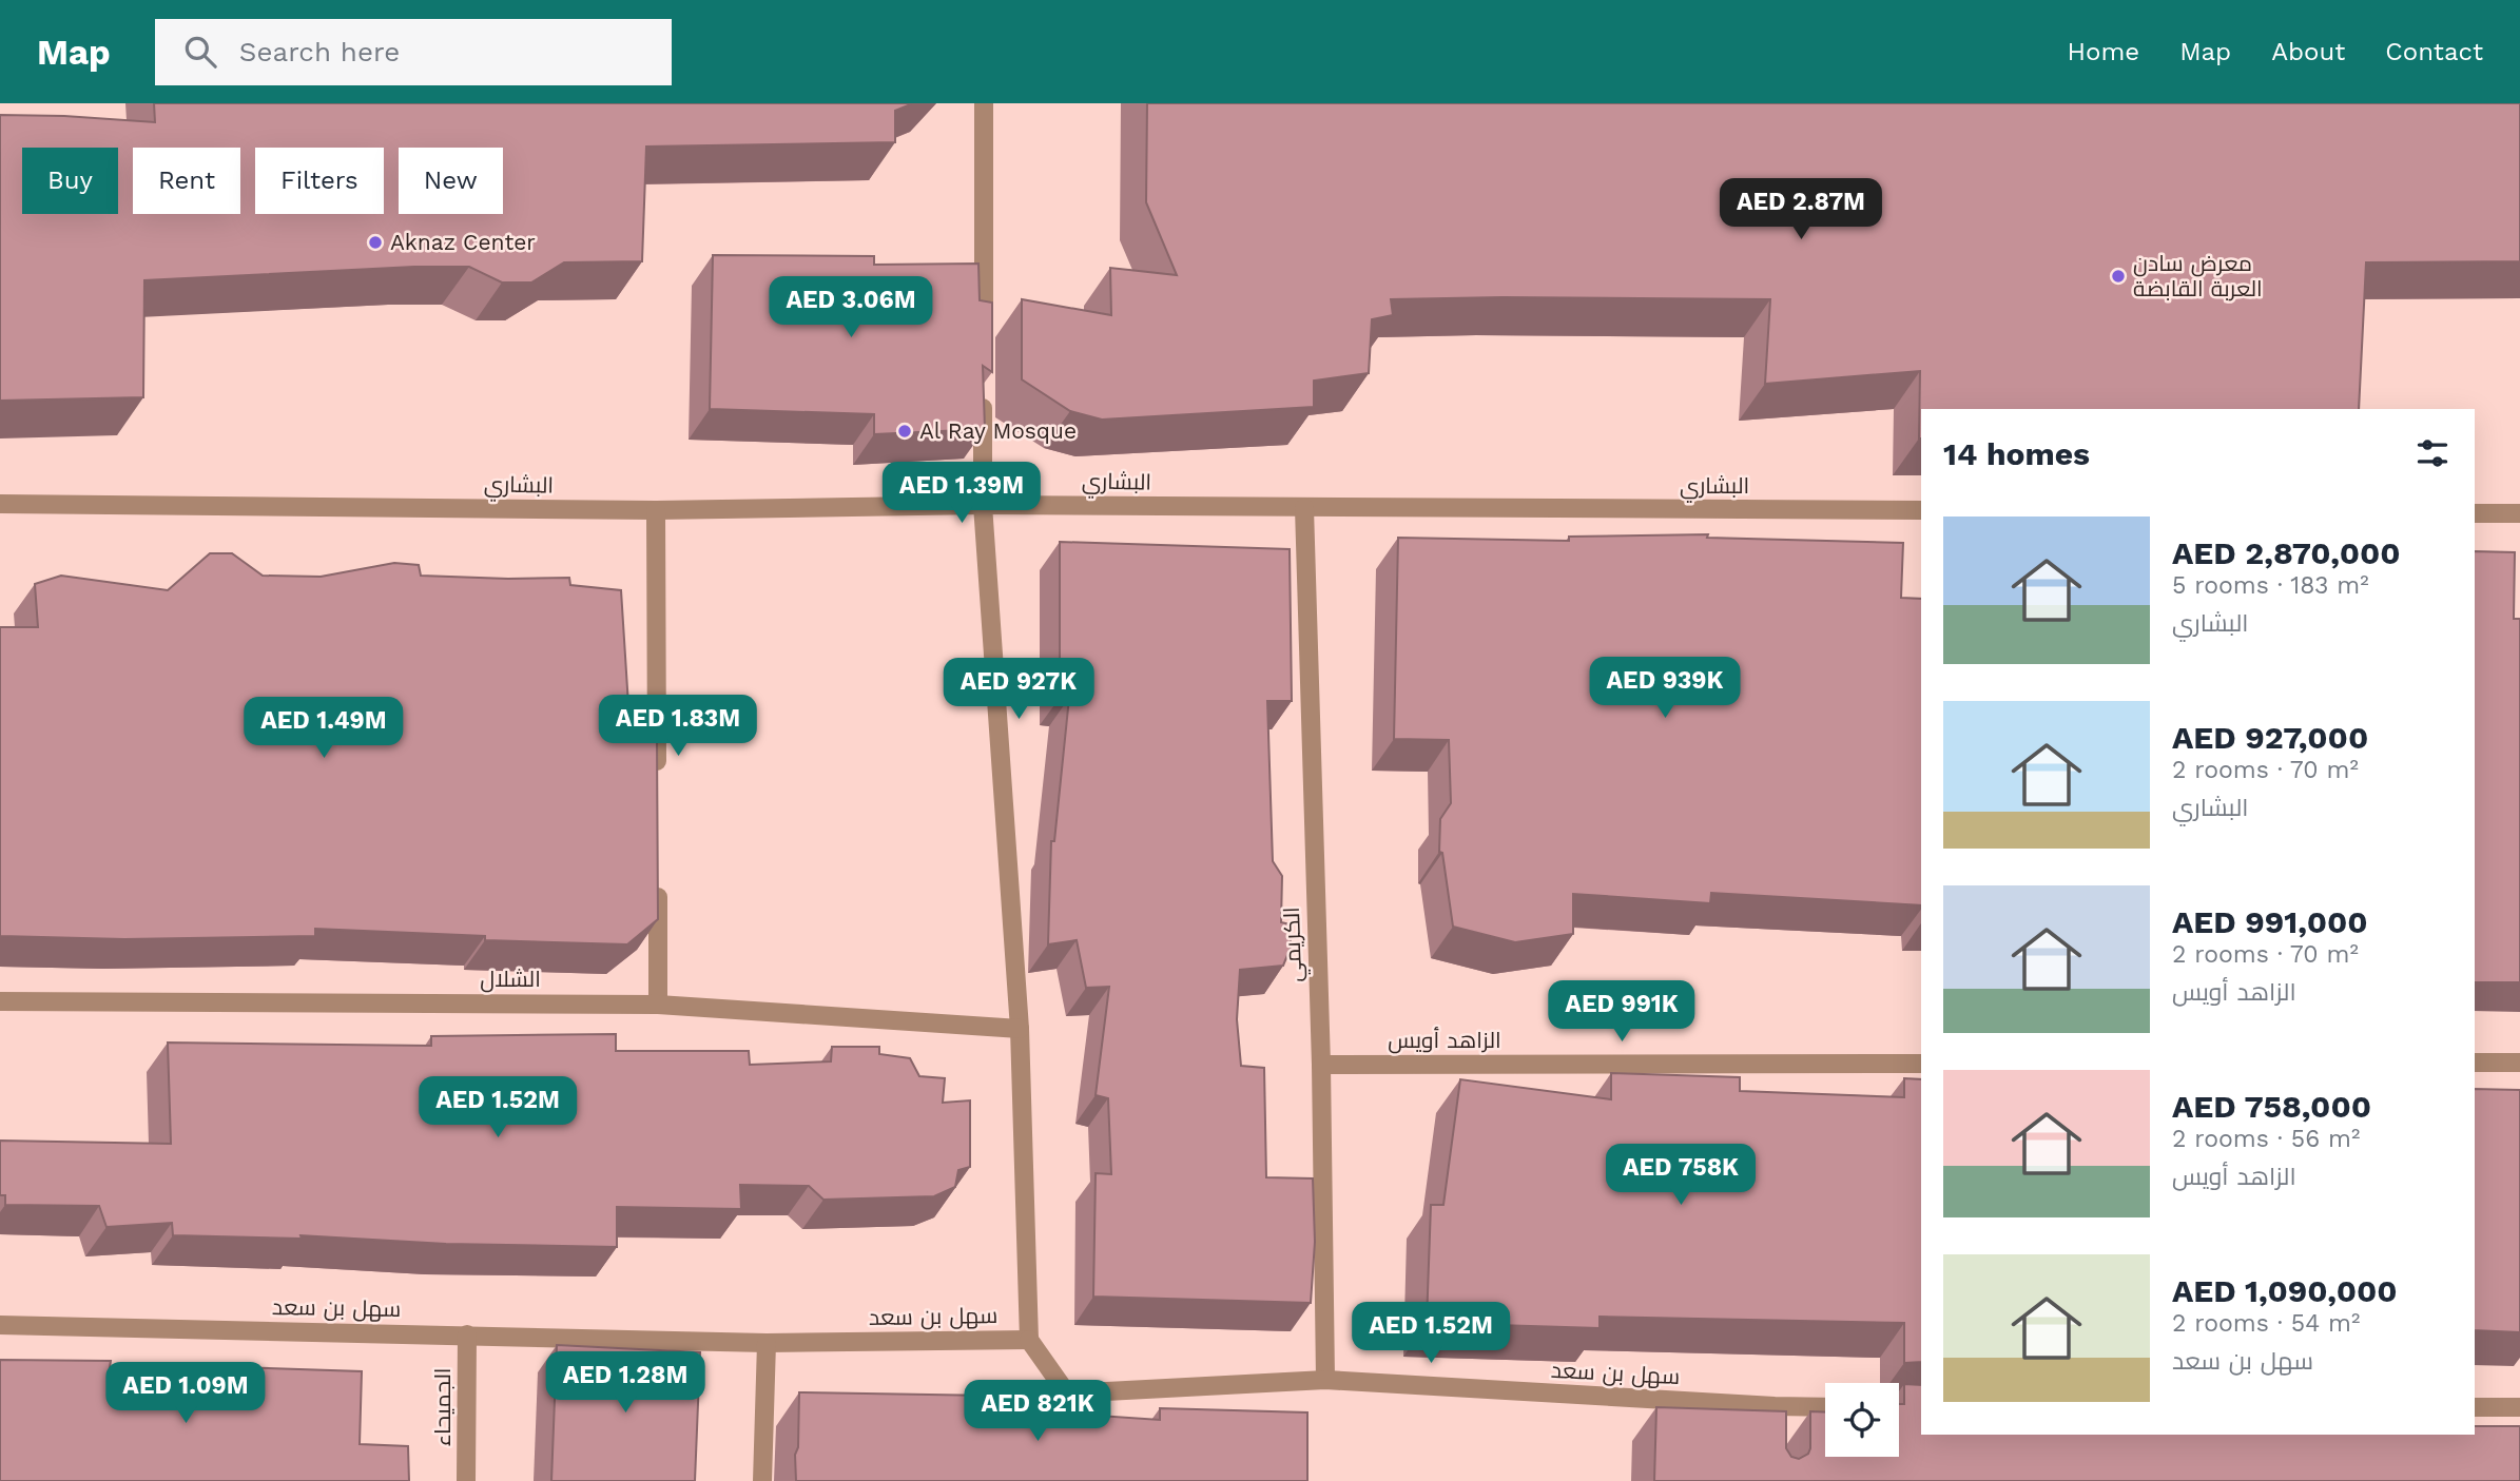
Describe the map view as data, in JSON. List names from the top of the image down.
{
  "streets": {
    "street": [
      "البشاري",
      "الكريمي",
      "الشلال",
      "الزاهد أويس",
      "سهل بن سعد",
      "الجميحاء"
    ]
  },
  "crossings": [
    ["البشاري", "الكريمي"],
    ["الكريمي", "الزاهد أويس"],
    ["الكريمي", "سهل بن سعد"],
    ["سهل بن سعد", "الجميحاء"]
  ],
  "places": ["Aknaz Center", "معرض سادن العربة القابضة", "Al Ray Mosque"],
  "page": {
    "header": "Map",
    "search": "Search here",
    "nav": [
      "Home",
      "Map",
      "About",
      "Contact"
    ],
    "chip": [
      "Buy",
      "Rent",
      "Filters",
      "New"
    ],
    "price": [
      "AED 2.87M",
      "AED 3.06M",
      "AED 1.39M",
      "AED 939K",
      "AED 927K",
      "AED 1.83M",
      "AED 1.49M",
      "AED 991K",
      "AED 1.52M",
      "AED 758K",
      "AED 1.52M",
      "AED 1.28M",
      "AED 1.09M",
      "AED 821K"
    ],
    "heading": "14 homes",
    "list": [
      {
        "name": "AED 2,870,000",
        "note": "5 rooms · 183 m² · البشاري"
      },
      {
        "name": "AED 927,000",
        "note": "2 rooms · 70 m² · البشاري"
      },
      {
        "name": "AED 991,000",
        "note": "2 rooms · 70 m² · الزاهد أويس"
      },
      {
        "name": "AED 758,000",
        "note": "2 rooms · 56 m² · الزاهد أويس"
      },
      {
        "name": "AED 1,090,000",
        "note": "2 rooms · 54 m² · سهل بن سعد"
      }
    ]
  }
}
